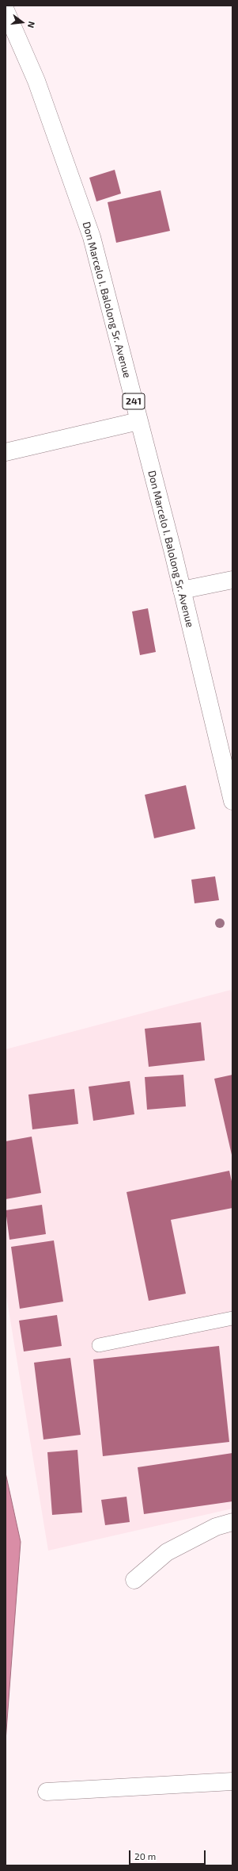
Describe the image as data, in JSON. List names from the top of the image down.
{
  "streets": {
    "main road": ["Don Marcelo I. Balolong Sr. Avenue", "241"]
  },
  "scale_bar": "20 m",
  "north": "right"
}
